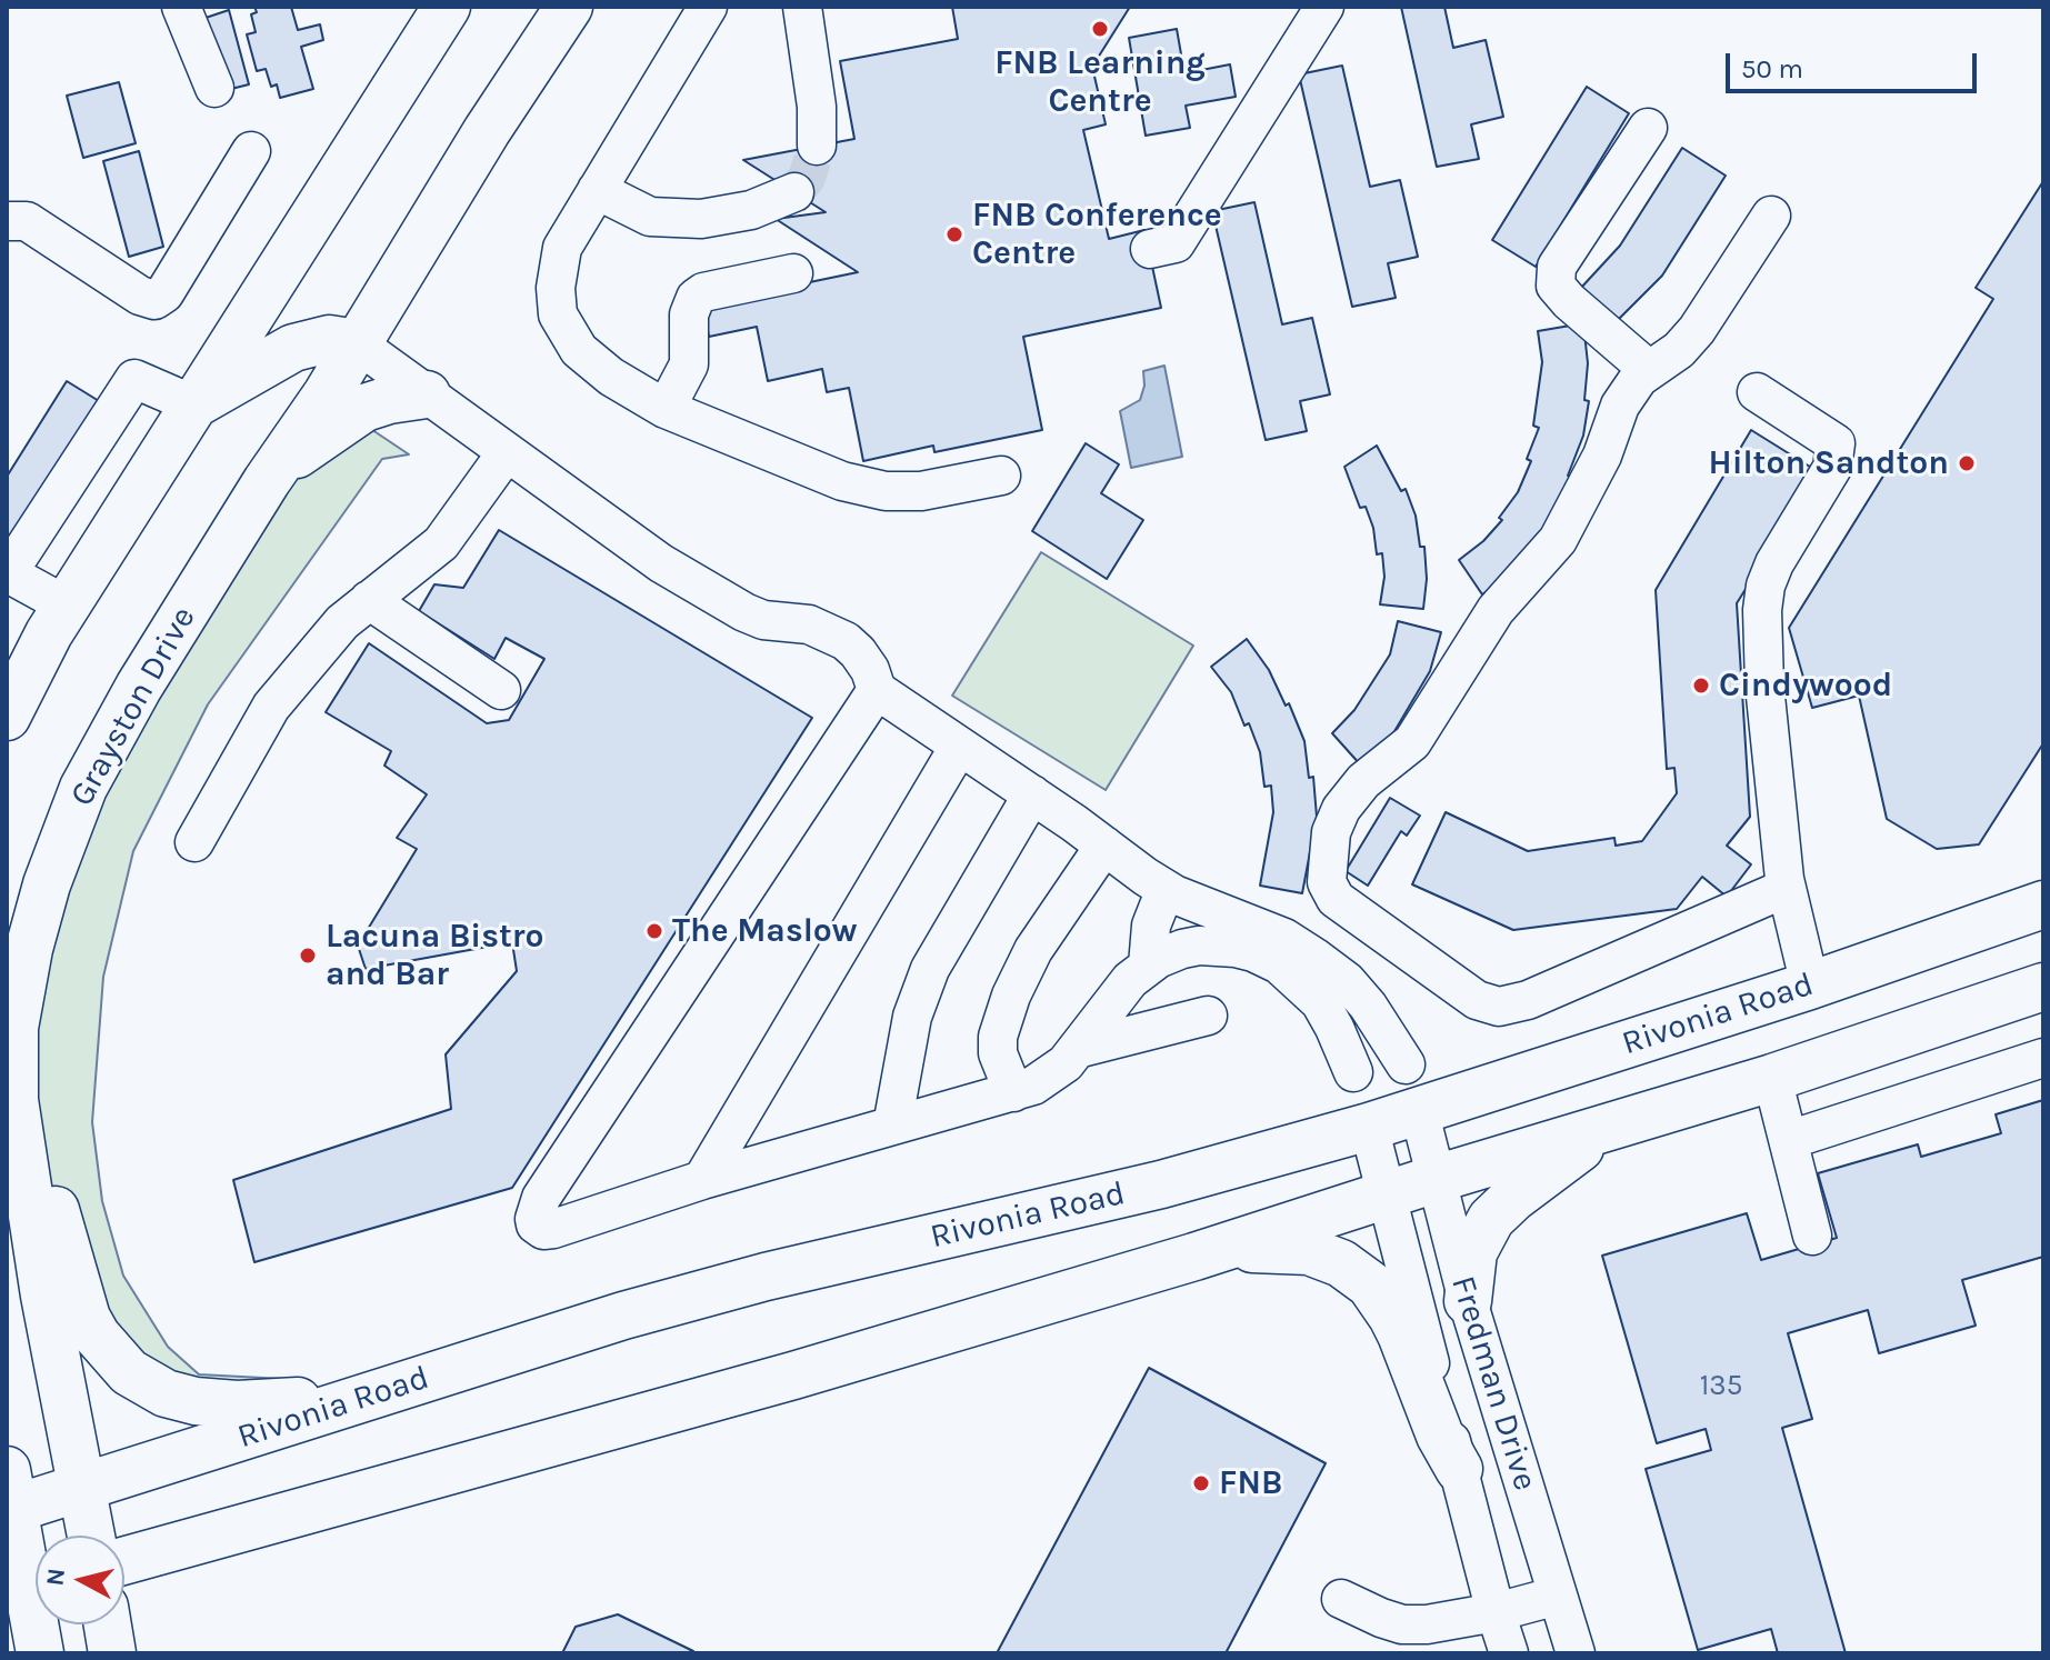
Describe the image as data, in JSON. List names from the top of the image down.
{
  "streets": {
    "main road": ["Grayston Drive", "Rivonia Road"],
    "street": ["Fredman Drive"]
  },
  "crossings": [
    ["Grayston Drive", "Rivonia Road"],
    ["Rivonia Road", "Fredman Drive"]
  ],
  "places": [
    "FNB Learning Centre",
    "FNB Conference Centre",
    "Hilton Sandton",
    "Cindywood",
    "The Maslow",
    "Lacuna Bistro and Bar",
    "FNB"
  ],
  "house_numbers": ["135"],
  "scale_bar": "50 m",
  "north": "left"
}
